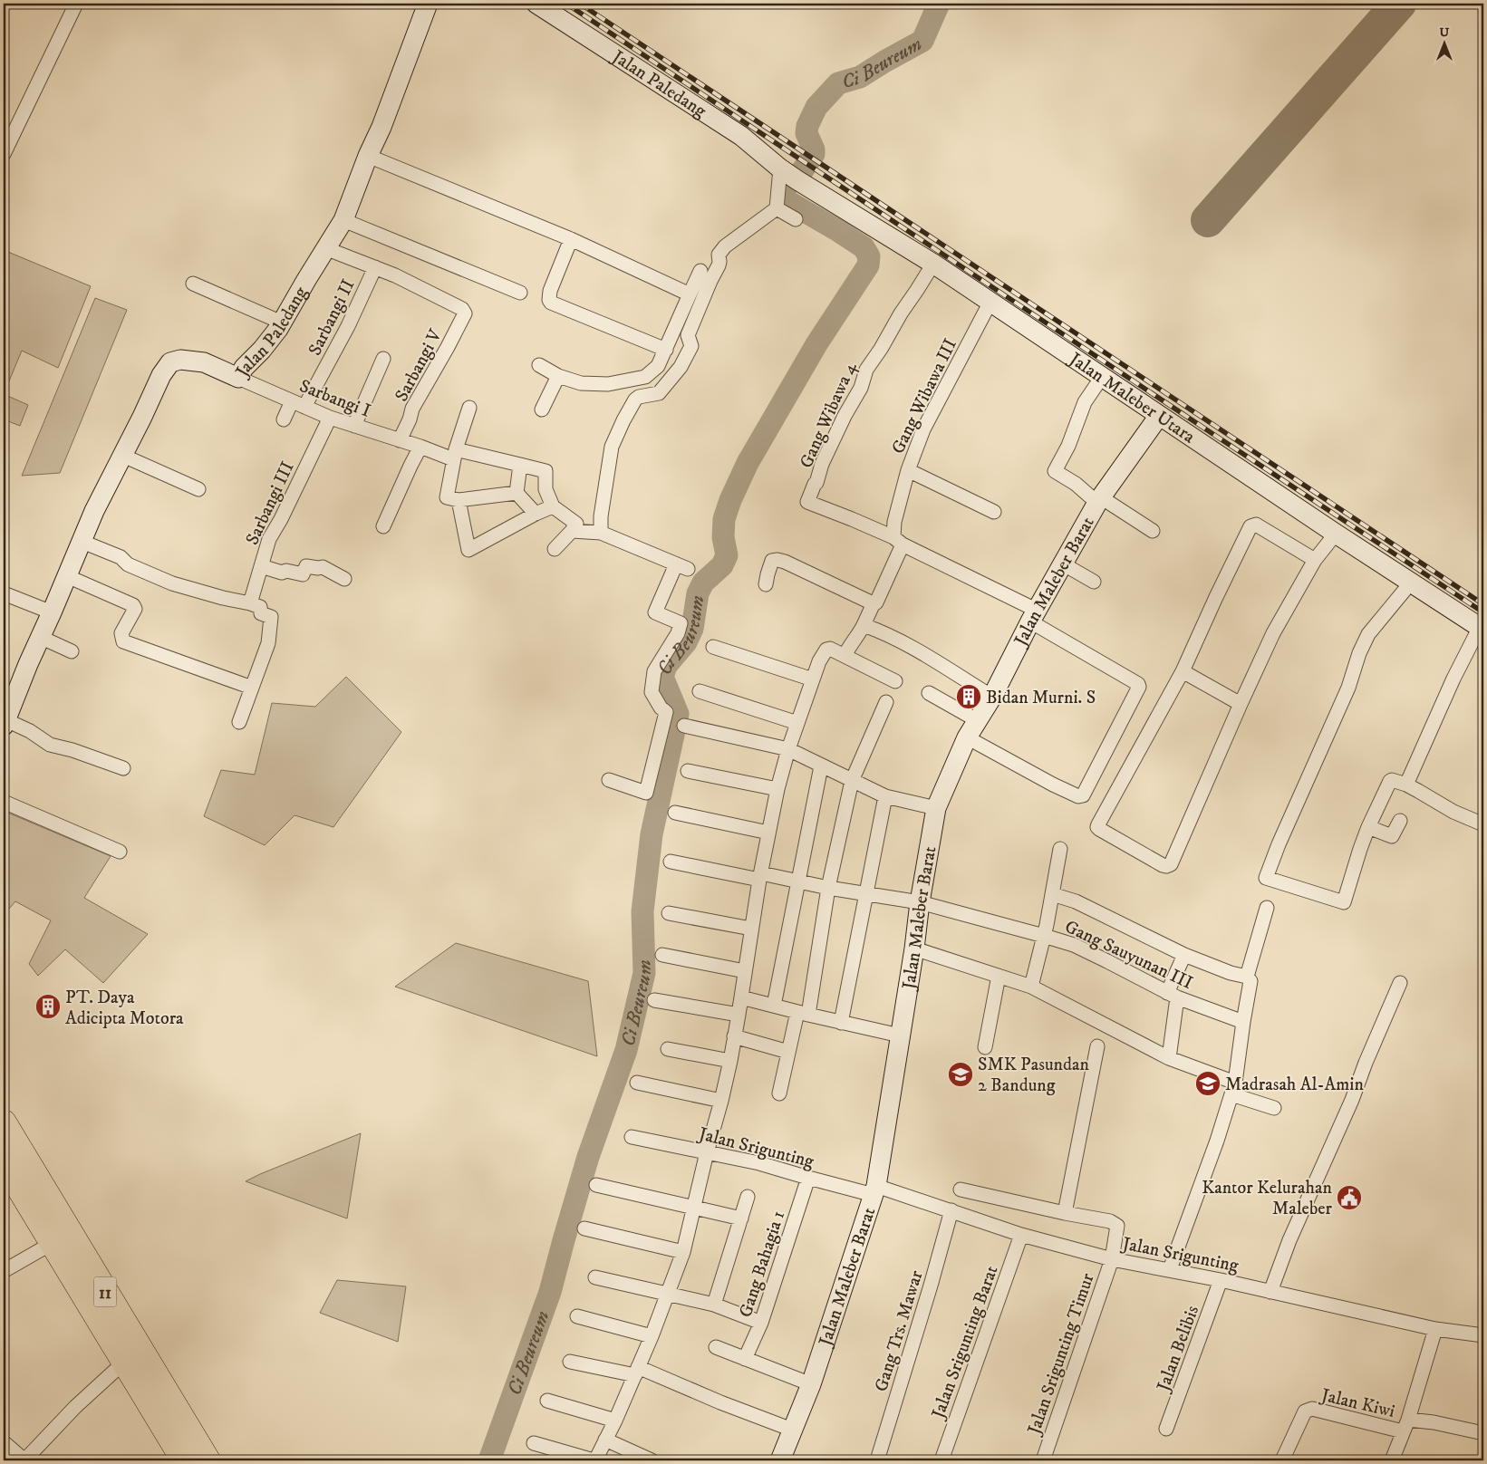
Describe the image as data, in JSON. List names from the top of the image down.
{
  "streets": {
    "highway": ["11"],
    "street": [
      "Jalan Paledang",
      "Sarbangi II",
      "Sarbangi V",
      "Gang Wibawa III",
      "Sarbangi I",
      "Jalan Maleber Utara",
      "Gang Wibawa 4",
      "Sarbangi III",
      "Jalan Maleber Barat",
      "Gang Sauyunan III",
      "Jalan Srigunting",
      "Gang Bahagia 1",
      "Gang Trs. Mawar",
      "Jalan Srigunting Barat",
      "Jalan Belibis",
      "Jalan Srigunting Timur",
      "Jalan Kiwi"
    ]
  },
  "crossings": [
    ["Jalan Paledang", "Sarbangi I"],
    ["Jalan Paledang", "Jalan Maleber Utara"],
    ["Sarbangi II", "Sarbangi V"],
    ["Sarbangi II", "Sarbangi I"],
    ["Sarbangi V", "Sarbangi I"],
    ["Gang Wibawa III", "Jalan Maleber Utara"],
    ["Gang Wibawa III", "Gang Wibawa 4"],
    ["Sarbangi I", "Sarbangi III"],
    ["Jalan Maleber Utara", "Gang Wibawa 4"],
    ["Jalan Maleber Utara", "Jalan Maleber Barat"],
    ["Jalan Maleber Barat", "Gang Sauyunan III"],
    ["Jalan Maleber Barat", "Jalan Srigunting"],
    ["Jalan Srigunting", "Gang Bahagia 1"],
    ["Jalan Srigunting", "Gang Trs. Mawar"],
    ["Jalan Srigunting", "Jalan Srigunting Barat"],
    ["Jalan Srigunting", "Jalan Belibis"],
    ["Jalan Srigunting", "Jalan Srigunting Timur"]
  ],
  "water": ["Ci Beureum"],
  "places": {
    "building": ["Bidan Murni. S", "PT. Daya Adicipta Motora"],
    "school or university": ["SMK Pasundan 2 Bandung", "Madrasah Al-Amin"],
    "public building": ["Kantor Kelurahan Maleber"]
  },
  "north": "top"
}
